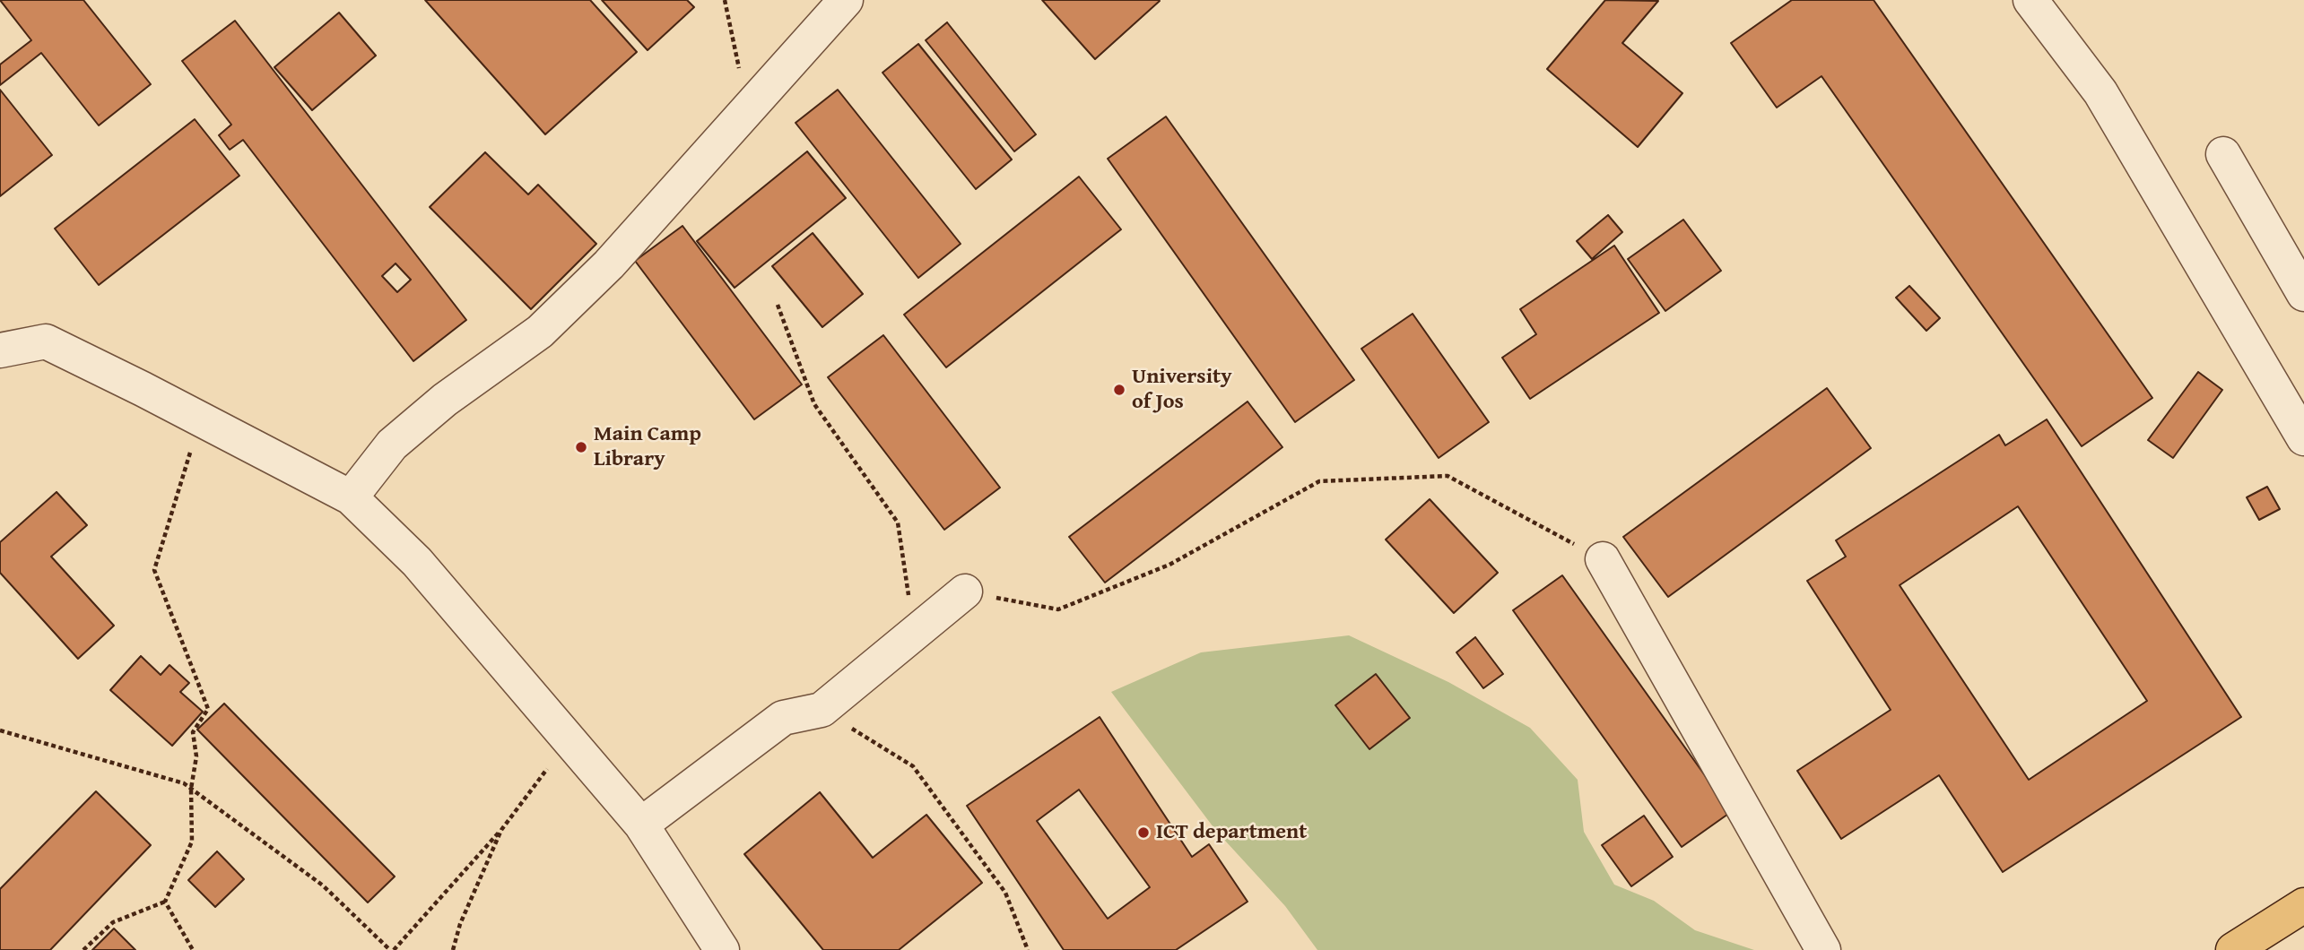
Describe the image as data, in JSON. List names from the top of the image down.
{
  "places": ["University of Jos", "Main Camp Library", "ICT department"]
}
